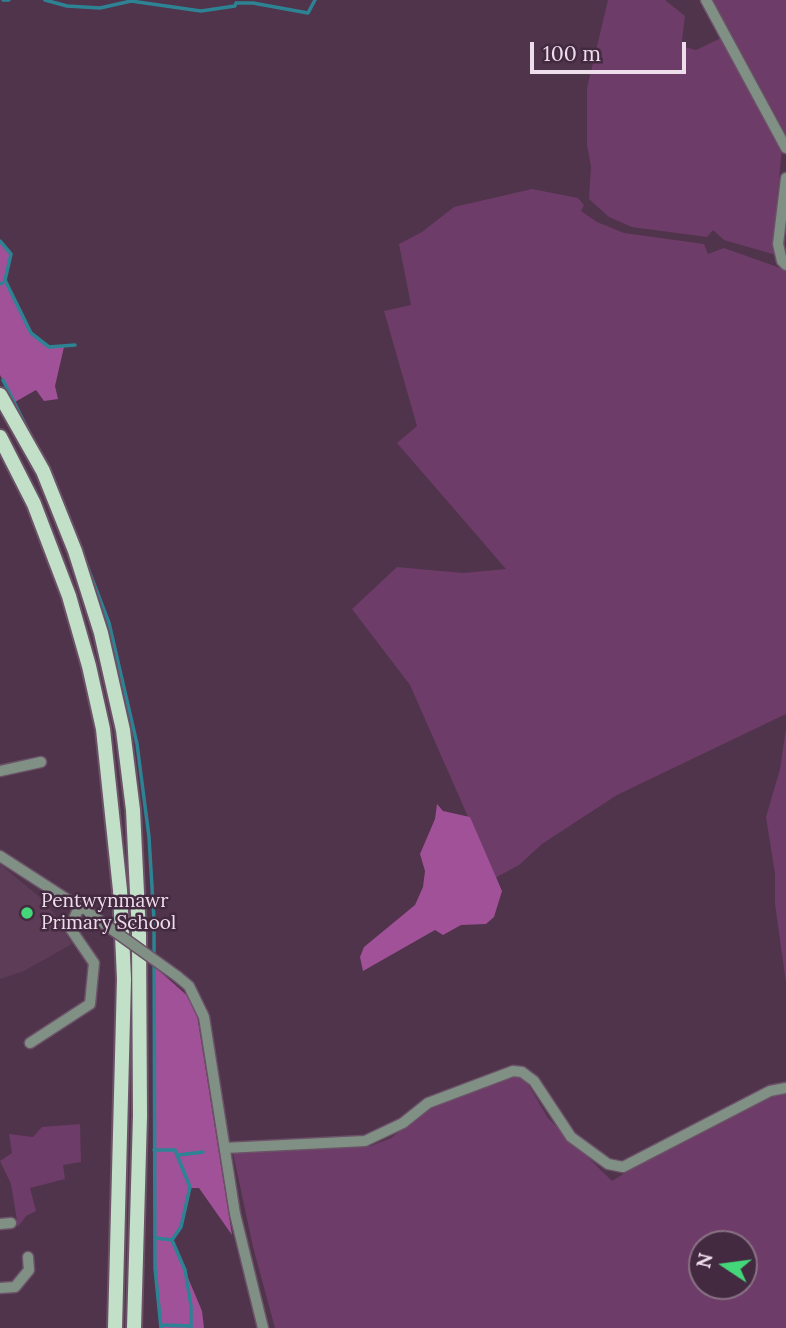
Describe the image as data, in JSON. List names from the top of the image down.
{
  "places": ["Pentwynmawr Primary School"],
  "scale_bar": "100 m",
  "north": "left"
}
